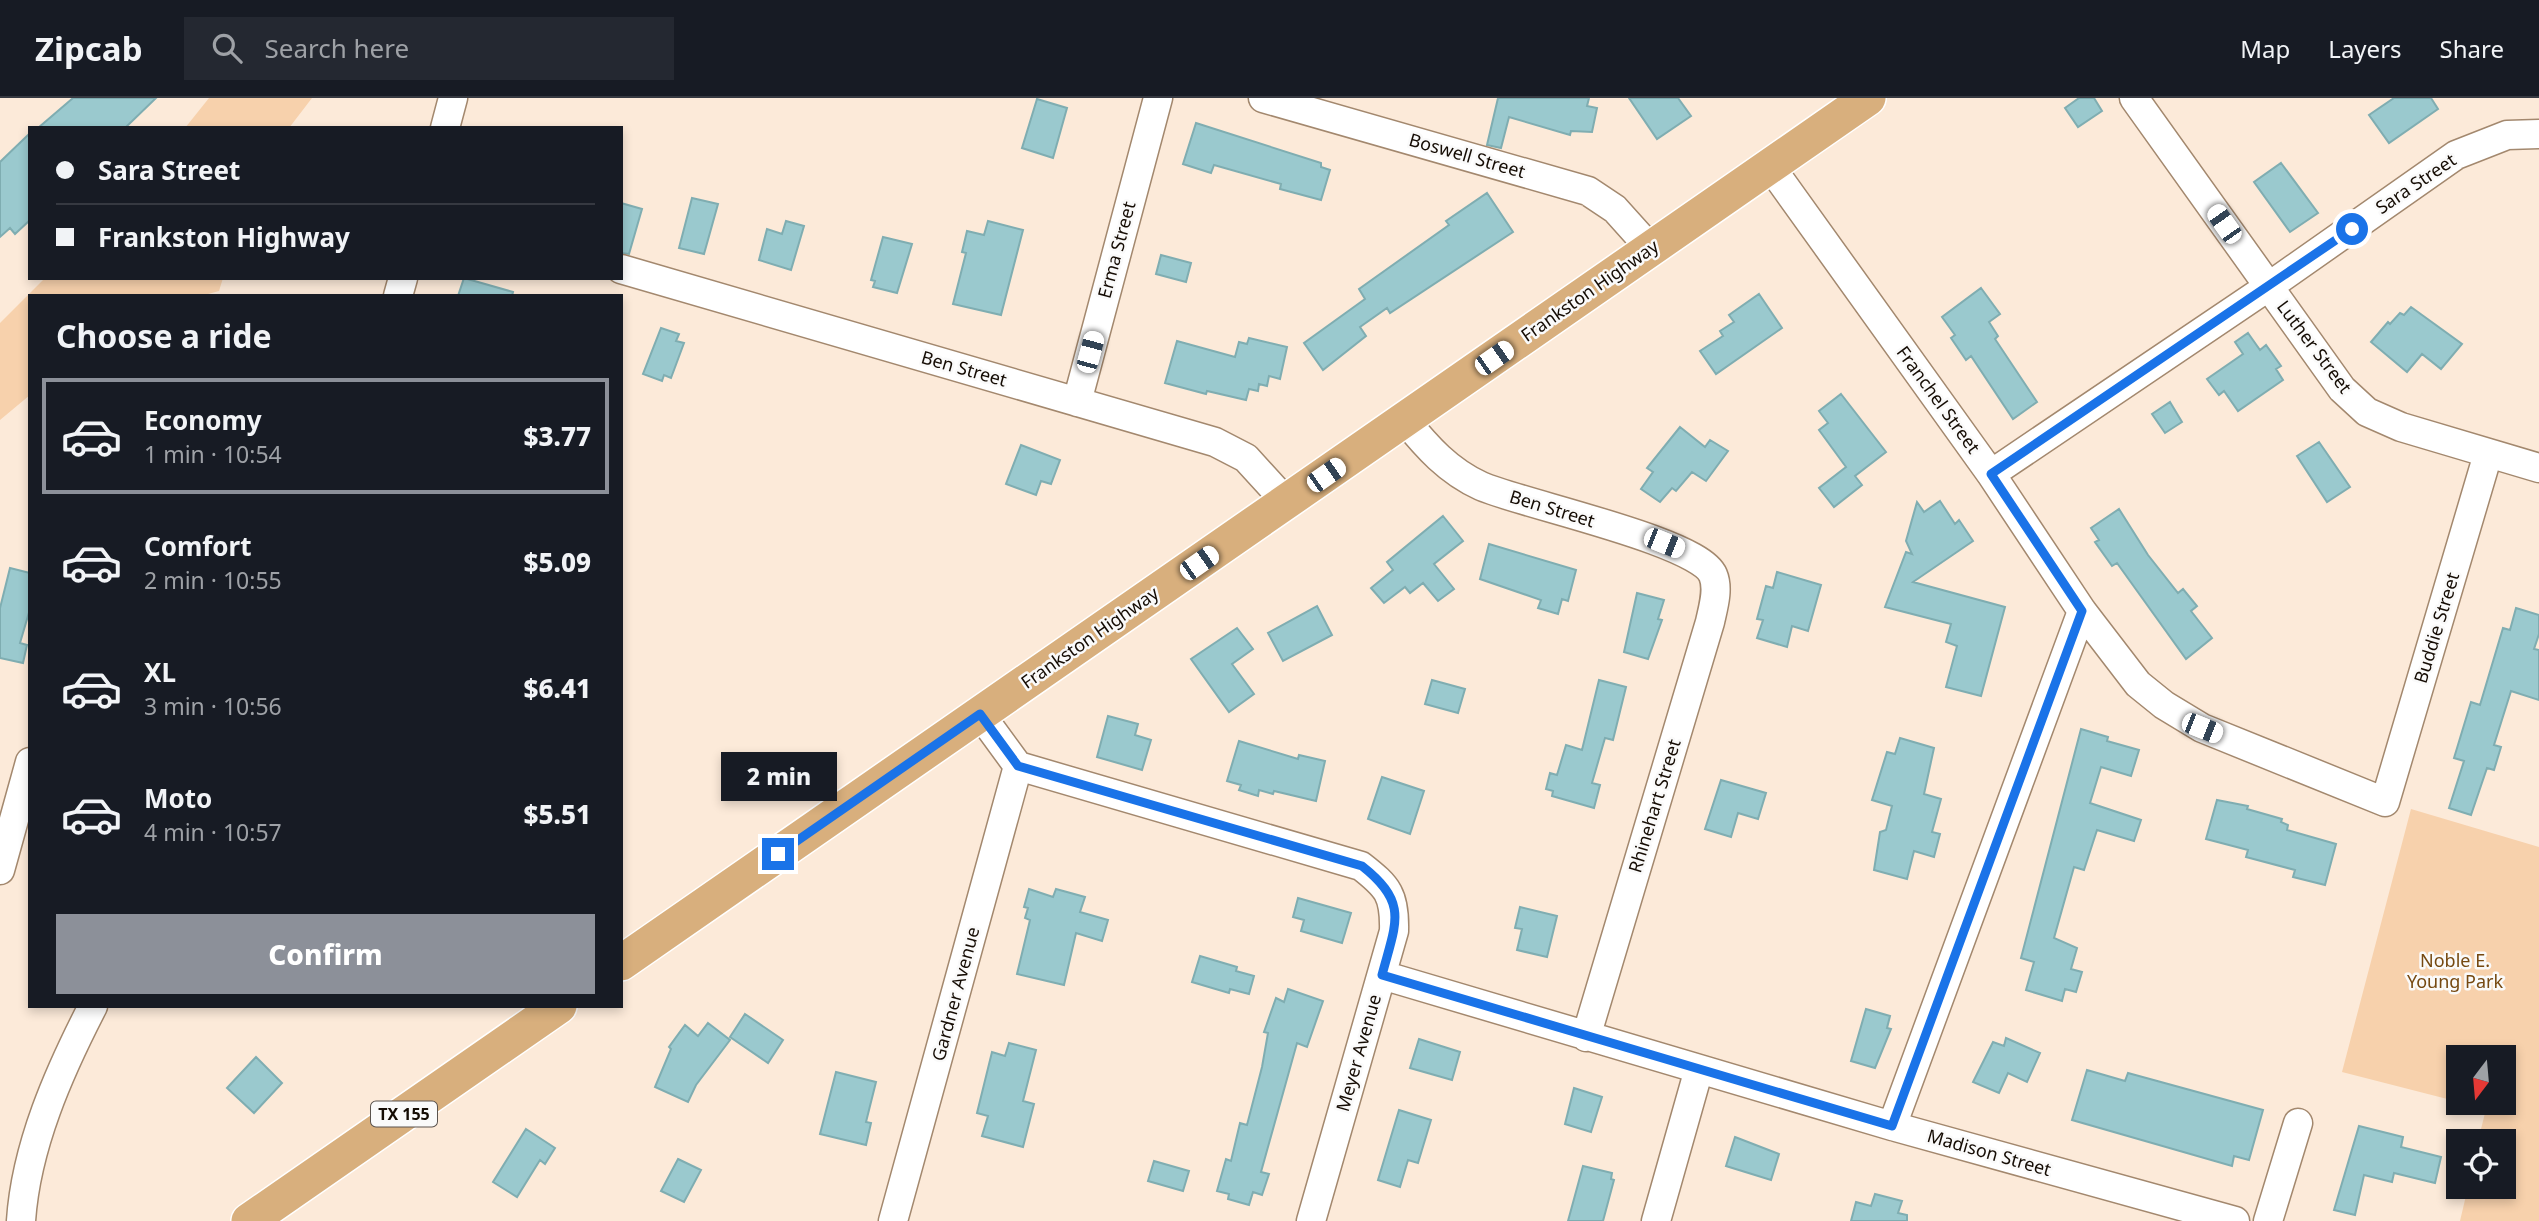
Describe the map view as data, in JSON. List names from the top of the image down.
{
  "streets": {
    "main road": ["Frankston Highway", "TX 155"],
    "street": [
      "Boswell Street",
      "Sara Street",
      "Erma Street",
      "Luther Street",
      "Ben Street",
      "Franchel Street",
      "Buddie Street",
      "Rhinehart Street",
      "Gardner Avenue",
      "Meyer Avenue",
      "Madison Street"
    ]
  },
  "crossings": [
    ["Boswell Street", "Frankston Highway"],
    ["Sara Street", "Luther Street"],
    ["Sara Street", "Franchel Street"],
    ["Erma Street", "Ben Street"],
    ["Frankston Highway", "Ben Street"],
    ["Frankston Highway", "Franchel Street"],
    ["Luther Street", "Buddie Street"],
    ["Ben Street", "Rhinehart Street"],
    ["Franchel Street", "Buddie Street"],
    ["Rhinehart Street", "Madison Street"],
    ["Gardner Avenue", "Meyer Avenue"],
    ["Meyer Avenue", "Madison Street"]
  ],
  "parks": ["Noble E. Young Park"],
  "north": "bottom",
  "page": {
    "header": "Zipcab",
    "search": "Search here",
    "nav": ["Map", "Layers", "Share"],
    "banner": ["Sara Street", "Frankston Highway"],
    "heading": "Choose a ride",
    "list": [
      {
        "name": "Economy",
        "note": "1 min · 10:54",
        "value": "$3.77"
      },
      {
        "name": "Comfort",
        "note": "2 min · 10:55",
        "value": "$5.09"
      },
      {
        "name": "XL",
        "note": "3 min · 10:56",
        "value": "$6.41"
      },
      {
        "name": "Moto",
        "note": "4 min · 10:57",
        "value": "$5.51"
      }
    ],
    "bubble": "2 min",
    "buttons": "Confirm"
  }
}
